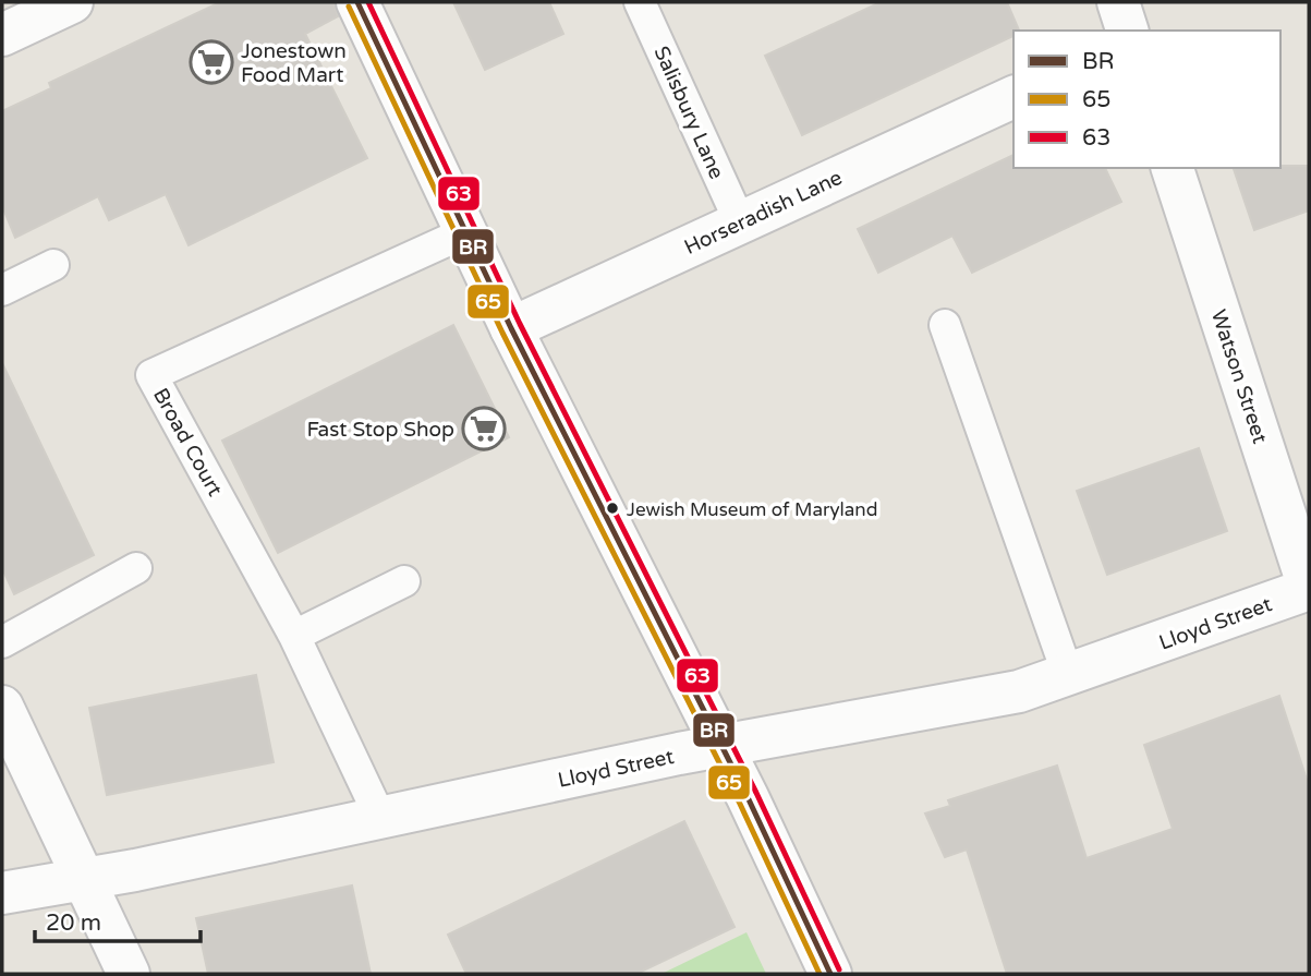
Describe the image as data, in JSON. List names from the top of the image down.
{
  "streets": {
    "street": ["Horseradish Lane", "Watson Street", "Lloyd Street"],
    "lane": ["Salisbury Lane", "Broad Court"]
  },
  "crossings": [
    ["Salisbury Lane", "Horseradish Lane"],
    ["Watson Street", "Lloyd Street"],
    ["Broad Court", "Lloyd Street"]
  ],
  "places": {
    "supermarket": ["Jonestown Food Mart", "Fast Stop Shop"],
    "other": ["Jewish Museum of Maryland"]
  },
  "lines": ["transit line BR", "transit line 63", "transit line 65"],
  "legend": ["BR", "65", "63"],
  "scale_bar": "20 m"
}
